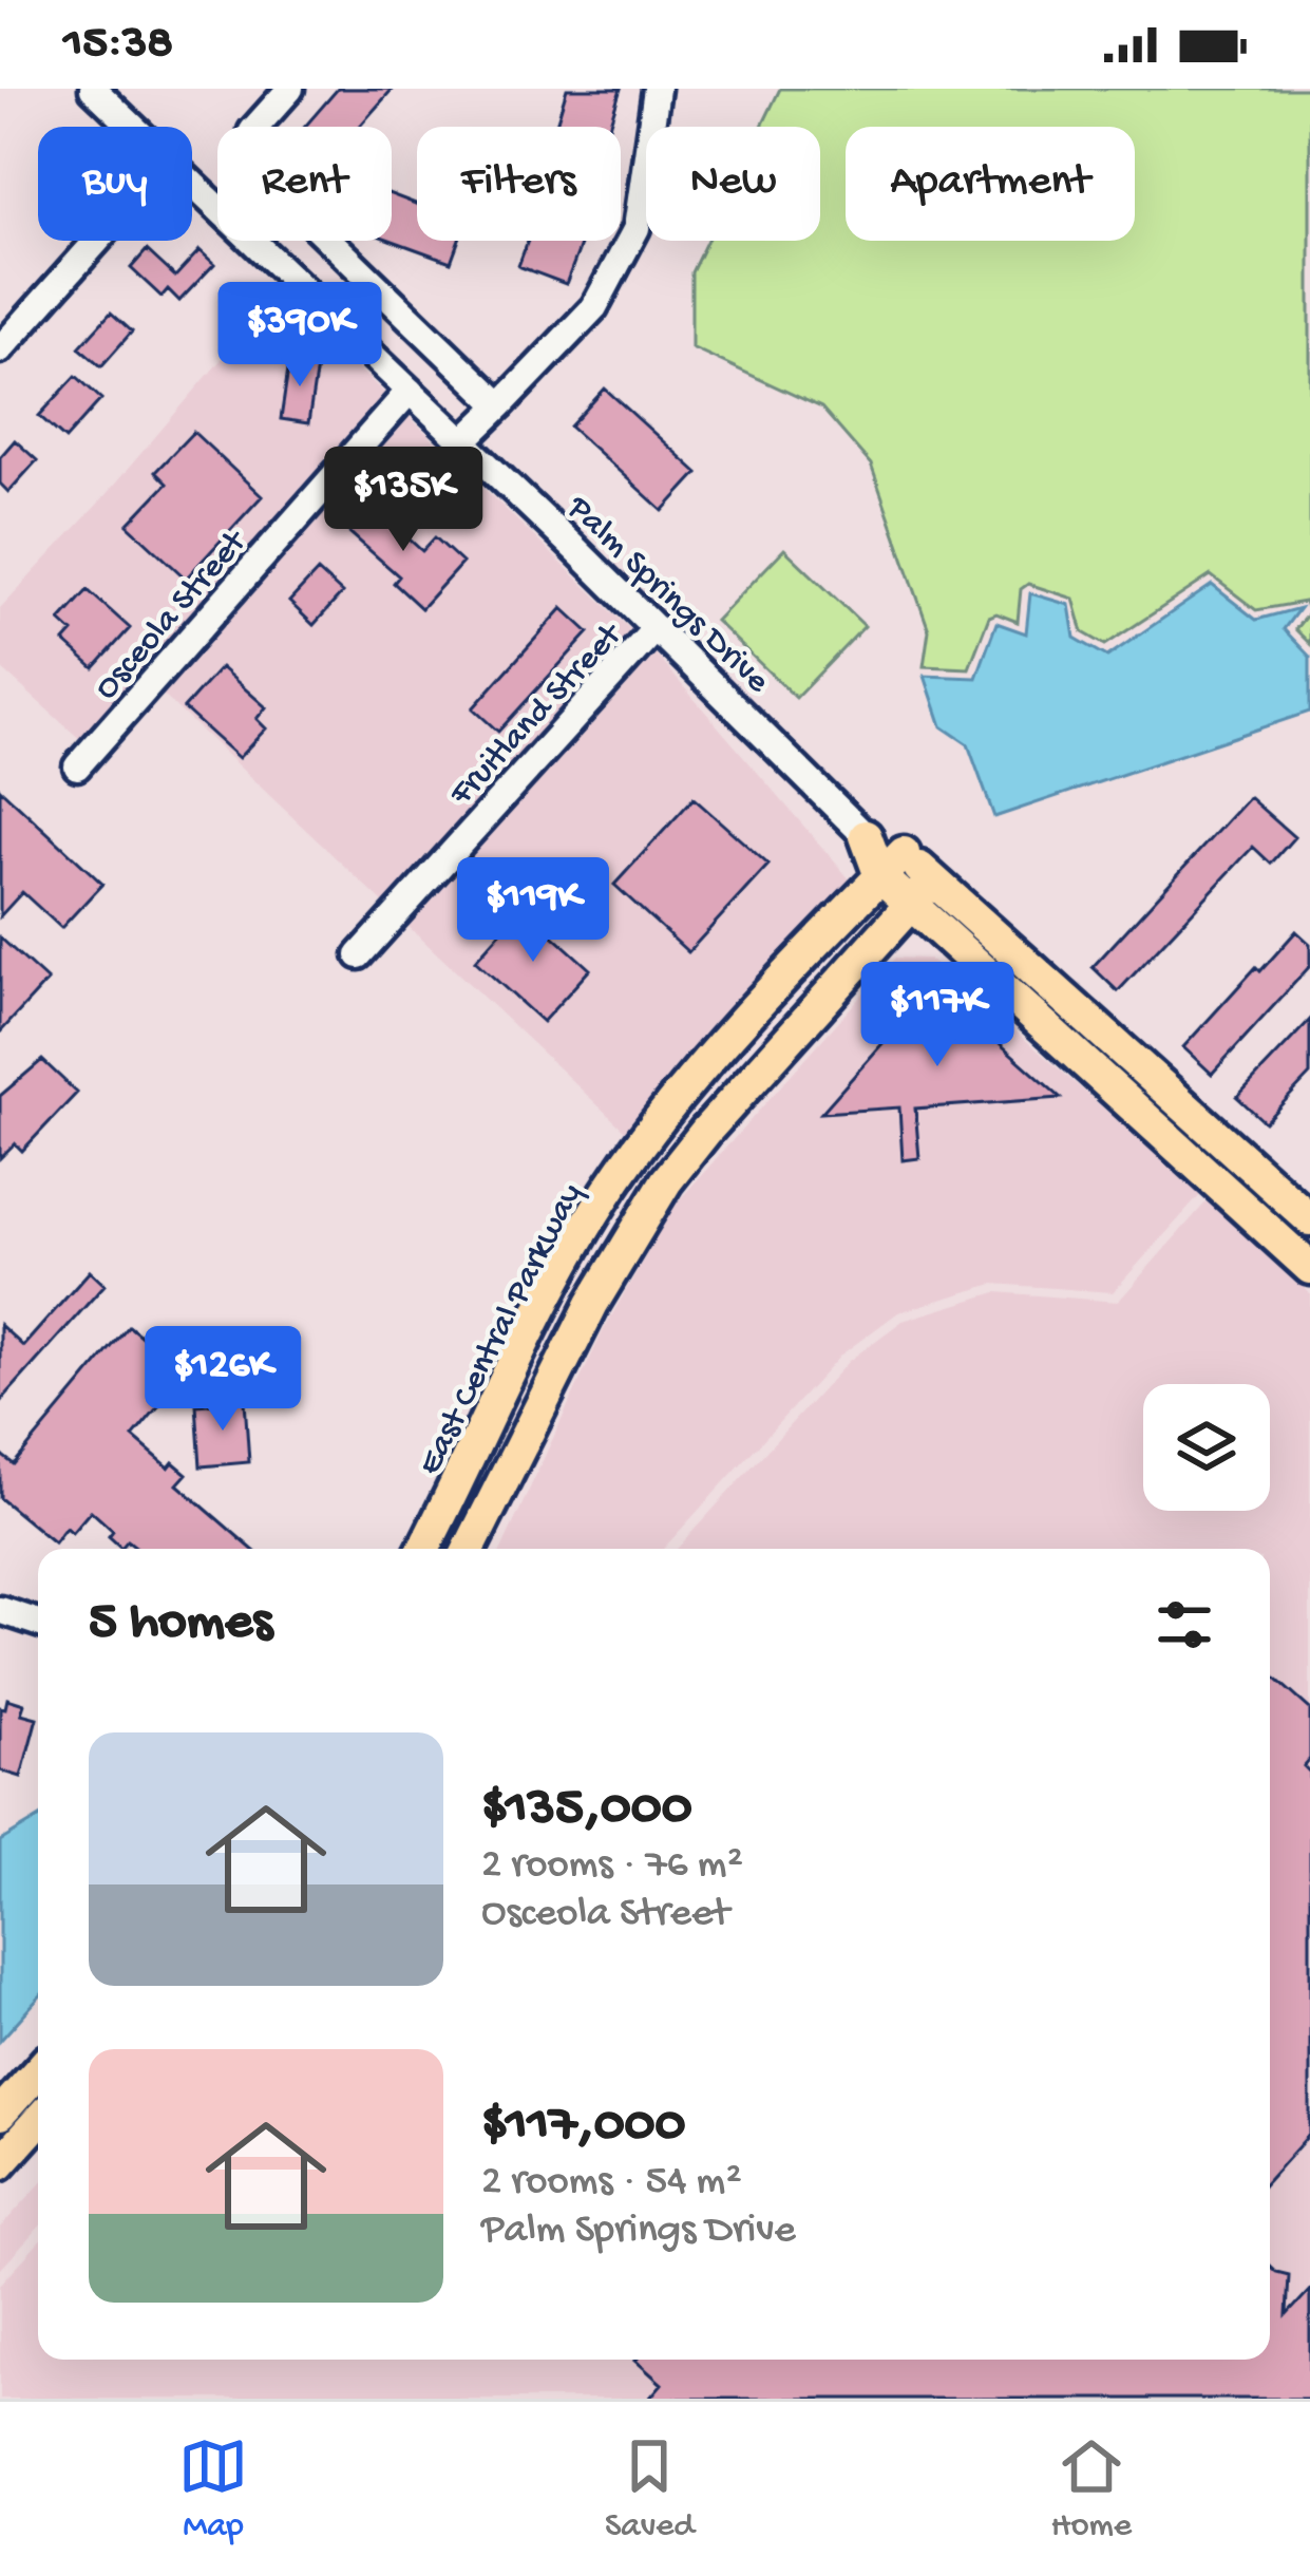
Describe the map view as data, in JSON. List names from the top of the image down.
{
  "streets": {
    "main road": ["Palm Springs Drive", "East Central Parkway"],
    "street": ["Osceola Street", "Fruitland Street"]
  },
  "crossings": [
    ["Palm Springs Drive", "Osceola Street"],
    ["Palm Springs Drive", "Fruitland Street"],
    ["Palm Springs Drive", "East Central Parkway"]
  ],
  "page": {
    "status": "15:38",
    "chip": [
      "Buy",
      "Rent",
      "Filters",
      "New",
      "Apartment"
    ],
    "price": [
      "$390K",
      "$135K",
      "$119K",
      "$117K",
      "$126K"
    ],
    "heading": "5 homes",
    "list": [
      {
        "name": "$135,000",
        "note": "2 rooms · 76 m² · Osceola Street"
      },
      {
        "name": "$117,000",
        "note": "2 rooms · 54 m² · Palm Springs Drive"
      }
    ],
    "tabs": ["Map", "Saved", "Home"]
  }
}
